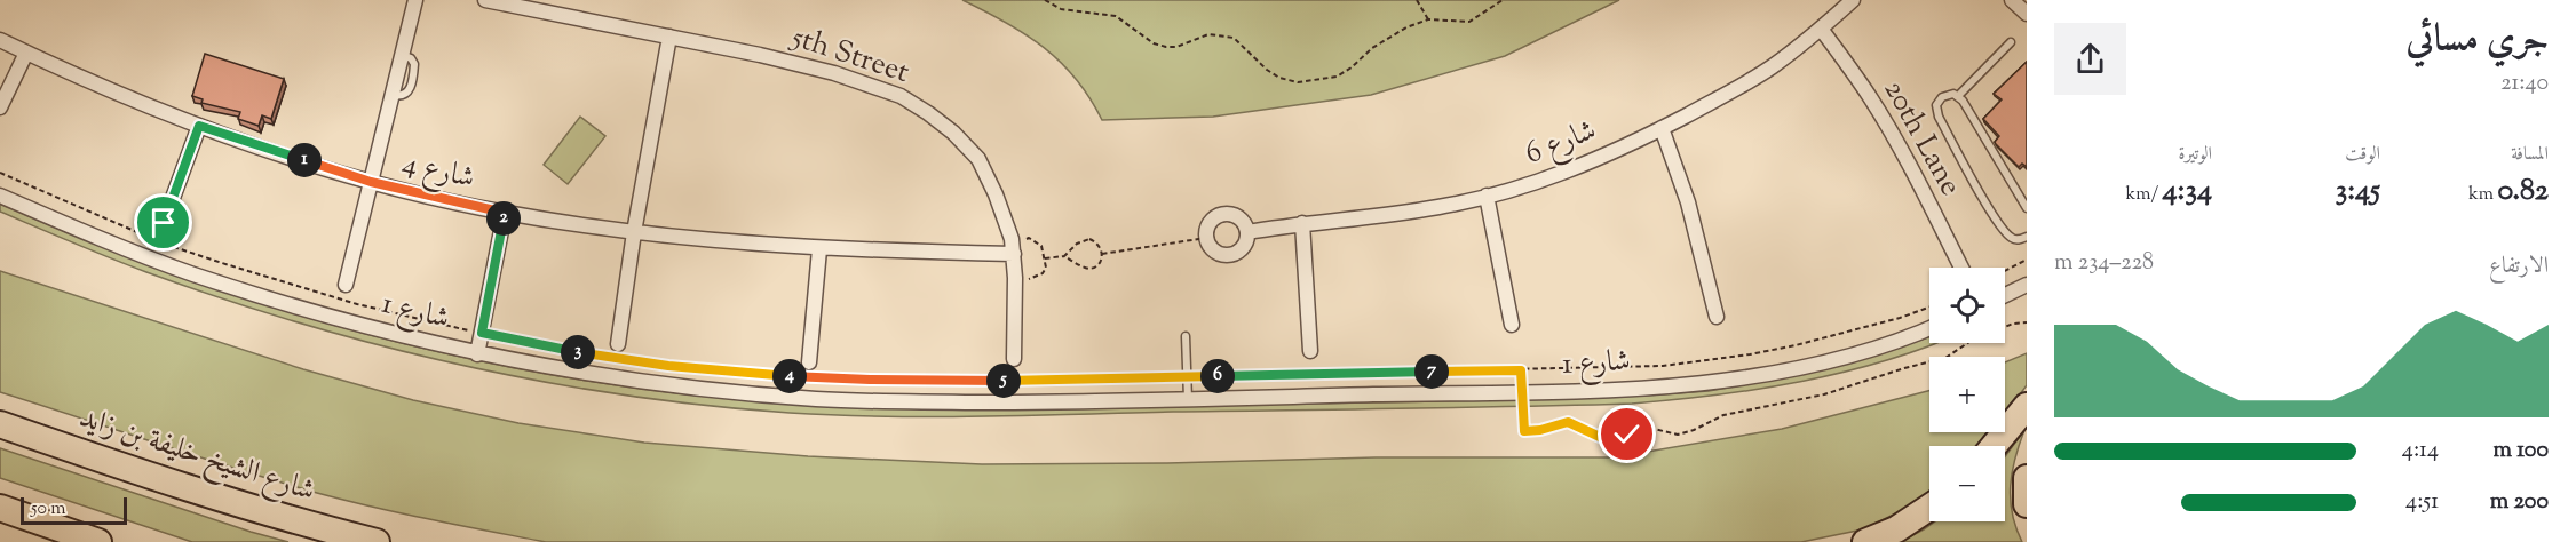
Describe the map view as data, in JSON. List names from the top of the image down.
{
  "streets": {
    "highway": ["شارع الشيخ خليفة بن زايد"],
    "street": [
      "5th Street",
      "20th Lane",
      "شارع 6",
      "شارع 4",
      "شارع 1"
    ]
  },
  "crossings": [
    ["5th Street", "شارع 4"],
    ["20th Lane", "شارع 6"]
  ],
  "scale_bar": "50 m",
  "page": {
    "heading": ["جري مسائي", "21:40"],
    "stats": [
      ["المسافة", "0.82 km"],
      ["الوقت", "3:45"],
      ["الوتيرة", "4:34 /km"]
    ],
    "pins": [
      "1",
      "2",
      "3",
      "7",
      "4",
      "6",
      "5"
    ],
    "chart": ["الارتفاع", "228–234 m"],
    "map_buttons": ["+", "−"],
    "list": [
      {
        "name": "100 m",
        "note": "4:14"
      },
      {
        "name": "200 m",
        "note": "4:51"
      }
    ],
    "scale": "50 m"
  }
}
